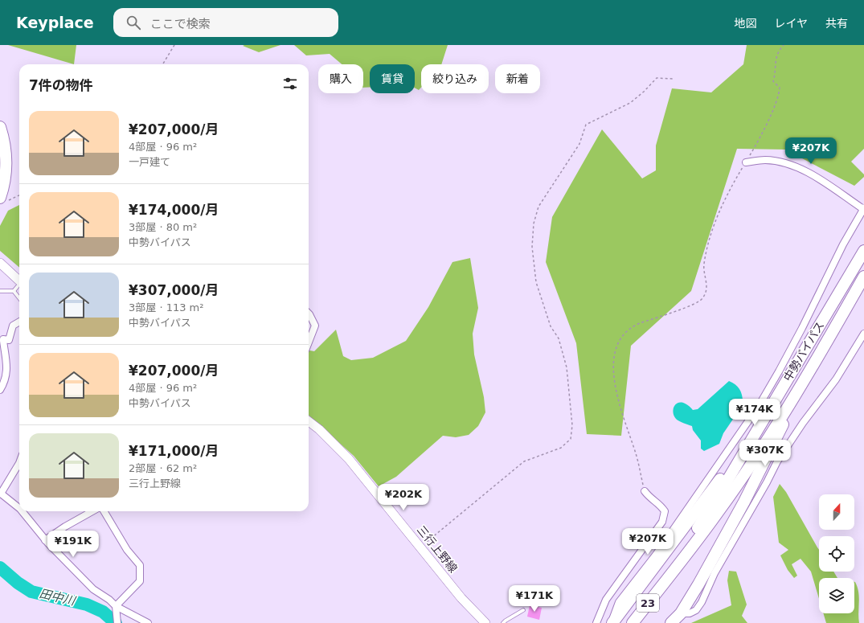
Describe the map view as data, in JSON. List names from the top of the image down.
{
  "streets": {
    "highway": ["中勢バイパス", "23"],
    "main road": ["三行上野線"]
  },
  "water": ["田中川"],
  "north": "top",
  "page": {
    "header": "Keyplace",
    "search": "ここで検索",
    "nav": ["地図", "レイヤ", "共有"],
    "chip": [
      "購入",
      "賃貸",
      "絞り込み",
      "新着"
    ],
    "heading": "7件の物件",
    "list": [
      {
        "name": "¥207,000/月",
        "note": "4部屋 · 96 m² · 一戸建て"
      },
      {
        "name": "¥174,000/月",
        "note": "3部屋 · 80 m² · 中勢バイパス"
      },
      {
        "name": "¥307,000/月",
        "note": "3部屋 · 113 m² · 中勢バイパス"
      },
      {
        "name": "¥207,000/月",
        "note": "4部屋 · 96 m² · 中勢バイパス"
      },
      {
        "name": "¥171,000/月",
        "note": "2部屋 · 62 m² · 三行上野線"
      }
    ],
    "price": [
      "¥207K",
      "¥174K",
      "¥307K",
      "¥202K",
      "¥207K",
      "¥191K",
      "¥171K"
    ]
  }
}
